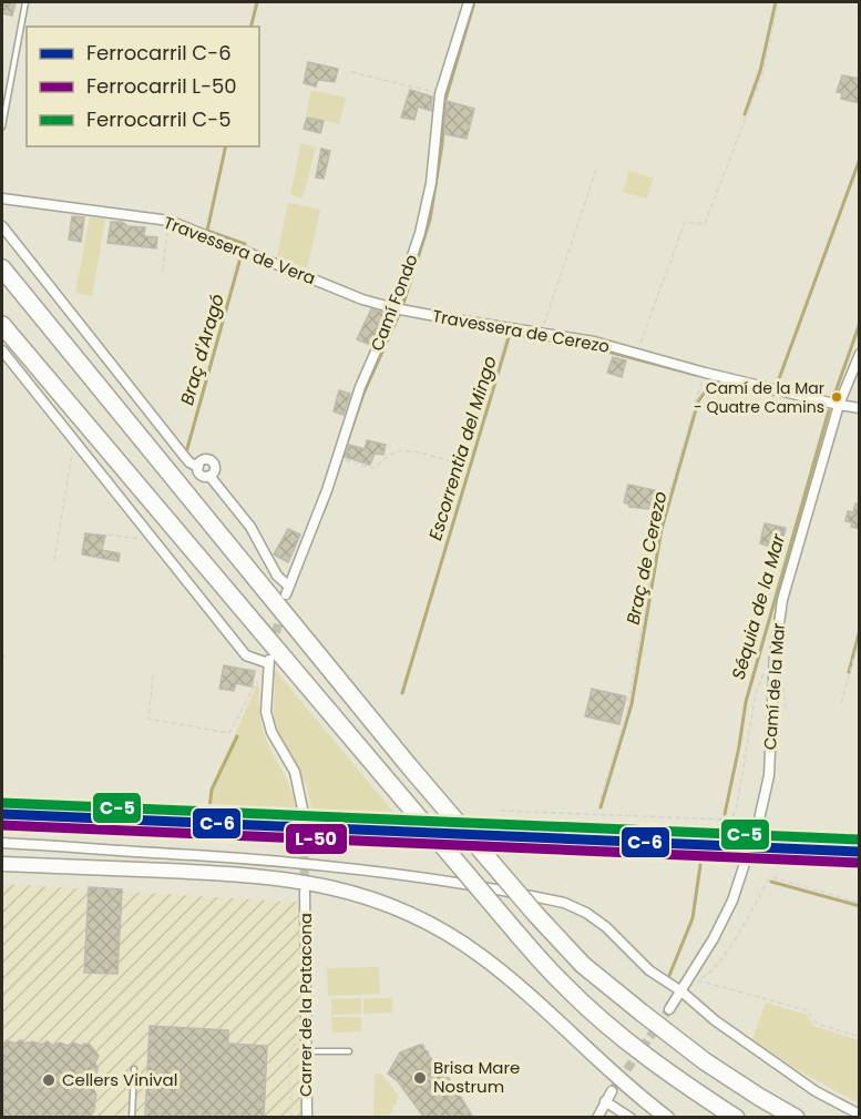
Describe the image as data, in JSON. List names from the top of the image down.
{
  "streets": {
    "street": [
      "Travessera de Vera",
      "Camí Fondo",
      "Travessera de Cerezo",
      "Camí de la Mar",
      "Carrer de la Patacona"
    ]
  },
  "crossings": [
    ["Travessera de Vera", "Camí Fondo"],
    ["Travessera de Vera", "Travessera de Cerezo"],
    ["Camí Fondo", "Travessera de Cerezo"],
    ["Travessera de Cerezo", "Camí de la Mar"]
  ],
  "water": [
    "Braç d'Aragó",
    "Escorrentia del Mingo",
    "Braç de Cerezo",
    "Séquia de la Mar"
  ],
  "places": ["Camí de la Mar - Quatre Camins", "Brisa Mare Nostrum", "Cellers Vinival"],
  "lines": ["rail line C-5", "rail line C-6", "rail line L-50"],
  "legend": ["Ferrocarril C-6", "Ferrocarril L-50", "Ferrocarril C-5"]
}
